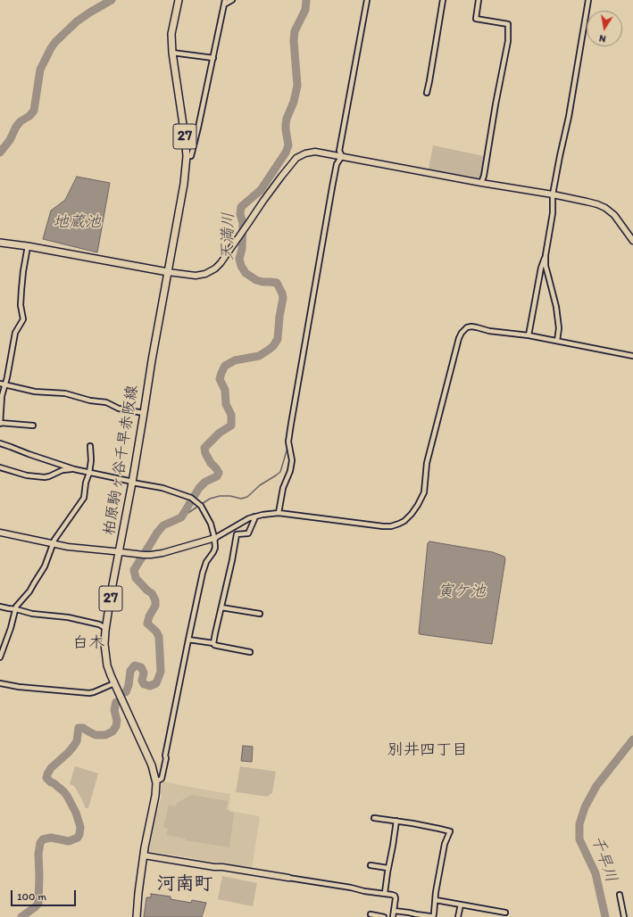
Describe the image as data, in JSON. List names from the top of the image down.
{
  "streets": {
    "main road": ["27", "柏原駒ヶ谷千早赤阪線"]
  },
  "districts": ["白木", "別井四丁目", "河南町"],
  "water": [
    "地蔵池",
    "天満川",
    "寅ケ池",
    "千早川"
  ],
  "scale_bar": "100 m",
  "north": "bottom"
}
